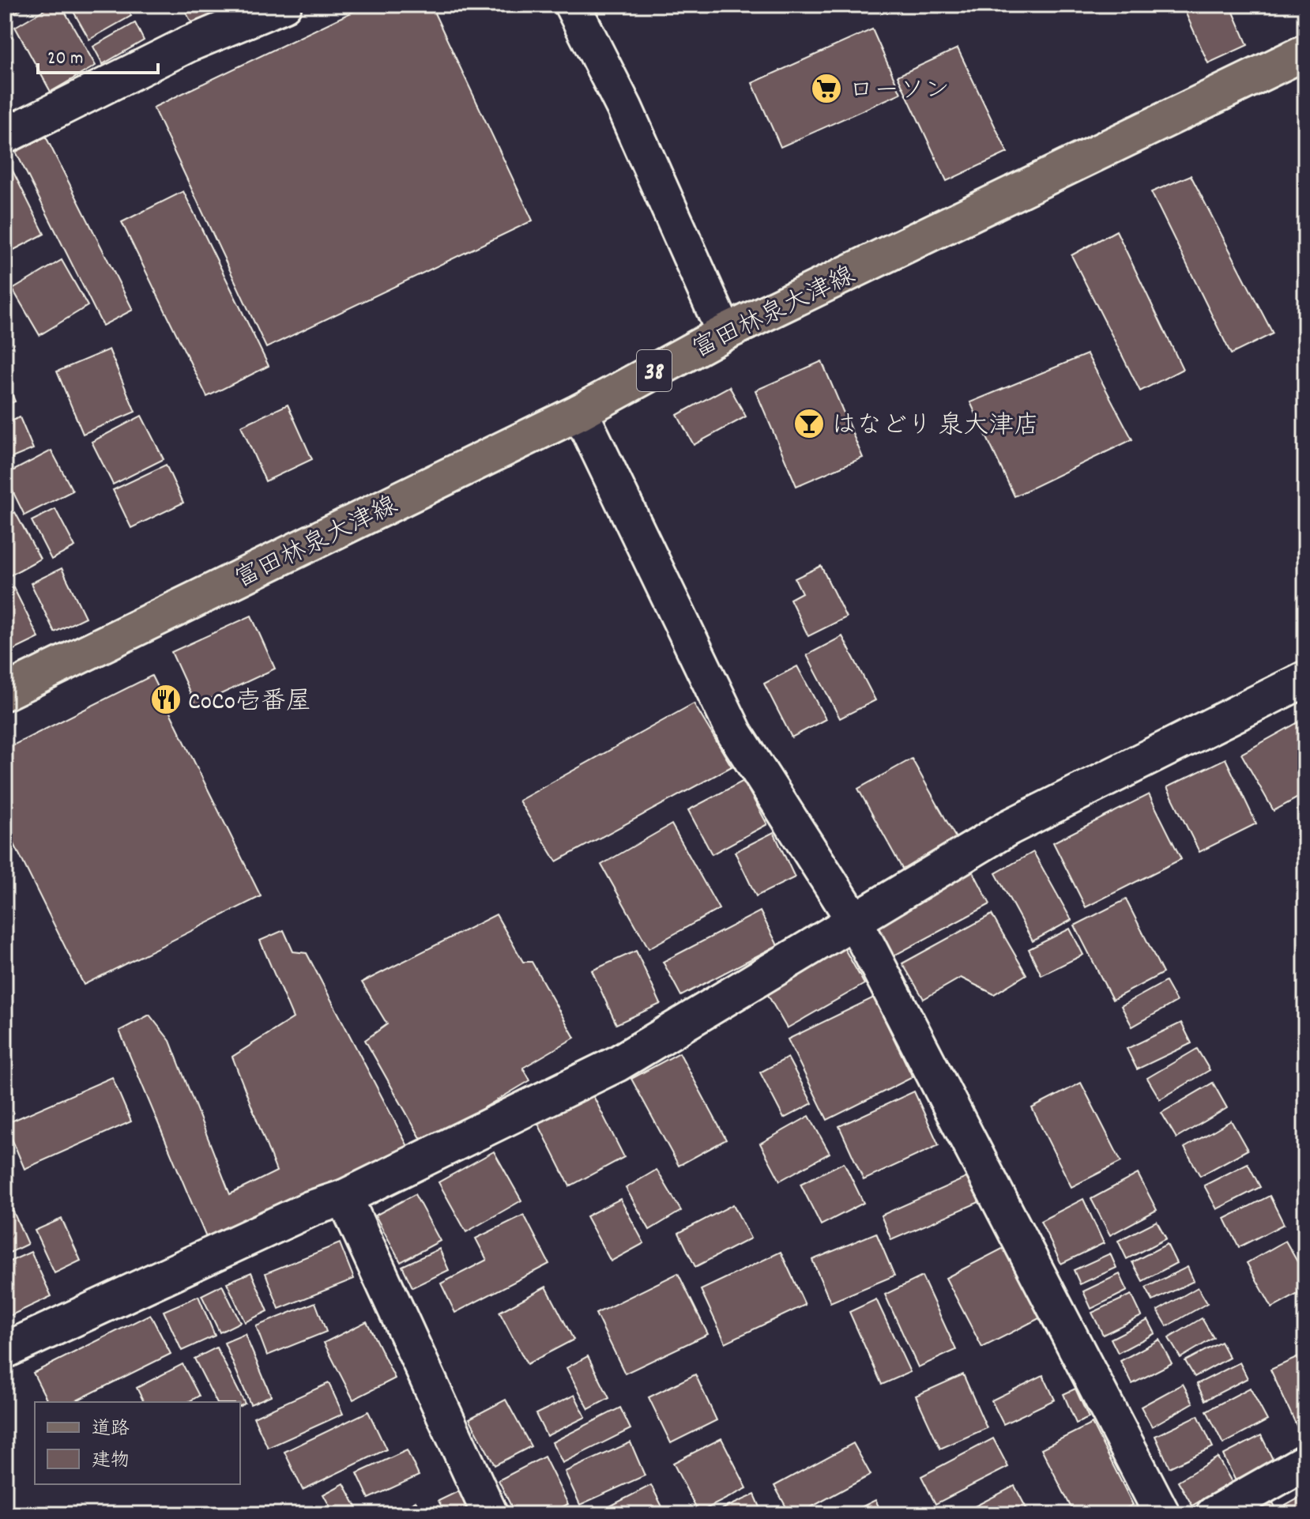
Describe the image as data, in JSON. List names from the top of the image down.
{
  "streets": {
    "main road": ["富田林泉大津線", "38"]
  },
  "places": {
    "supermarket": ["ローソン"],
    "bar": ["はなどり 泉大津店"],
    "restaurant": ["CoCo壱番屋"]
  },
  "legend": ["道路", "建物"],
  "scale_bar": "20 m"
}
